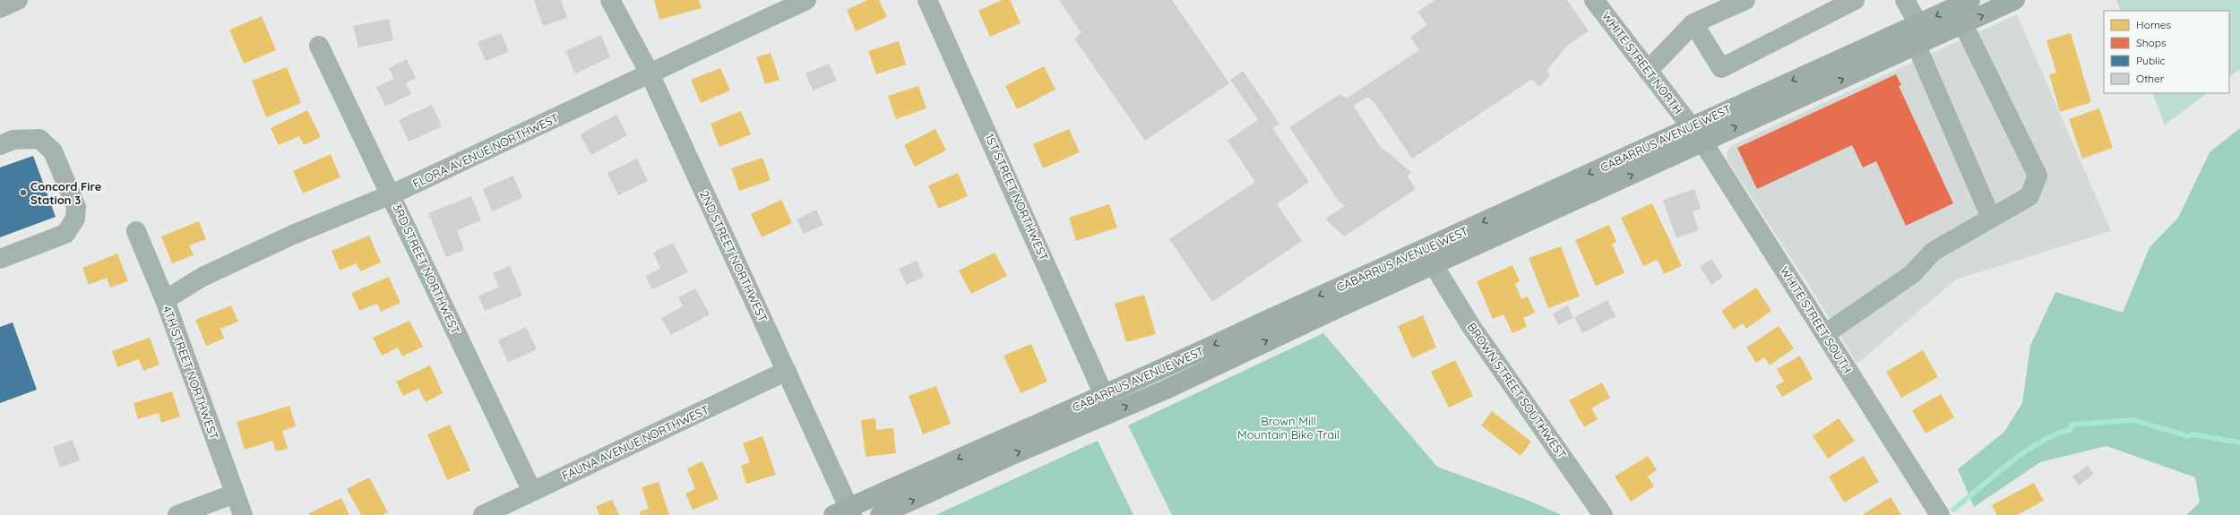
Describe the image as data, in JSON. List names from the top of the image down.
{
  "streets": {
    "main road": ["CABARRUS AVENUE WEST"],
    "street": [
      "WHITE STREET NORTH",
      "FLORA AVENUE NORTHWEST",
      "1ST STREET NORTHWEST",
      "2ND STREET NORTHWEST",
      "3RD STREET NORTHWEST",
      "WHITE STREET SOUTH",
      "4TH STREET NORTHWEST",
      "BROWN STREET SOUTHWEST",
      "FAUNA AVENUE NORTHWEST"
    ]
  },
  "crossings": [
    ["WHITE STREET NORTH", "CABARRUS AVENUE WEST"],
    ["WHITE STREET NORTH", "WHITE STREET SOUTH"],
    ["CABARRUS AVENUE WEST", "1ST STREET NORTHWEST"],
    ["CABARRUS AVENUE WEST", "2ND STREET NORTHWEST"],
    ["CABARRUS AVENUE WEST", "WHITE STREET SOUTH"],
    ["CABARRUS AVENUE WEST", "BROWN STREET SOUTHWEST"],
    ["FLORA AVENUE NORTHWEST", "2ND STREET NORTHWEST"],
    ["FLORA AVENUE NORTHWEST", "3RD STREET NORTHWEST"],
    ["FLORA AVENUE NORTHWEST", "4TH STREET NORTHWEST"],
    ["2ND STREET NORTHWEST", "FAUNA AVENUE NORTHWEST"],
    ["3RD STREET NORTHWEST", "FAUNA AVENUE NORTHWEST"]
  ],
  "parks": ["Brown Mill Mountain Bike Trail"],
  "places": ["Concord Fire Station 3"],
  "legend": [
    "Homes",
    "Shops",
    "Public",
    "Other"
  ]
}
